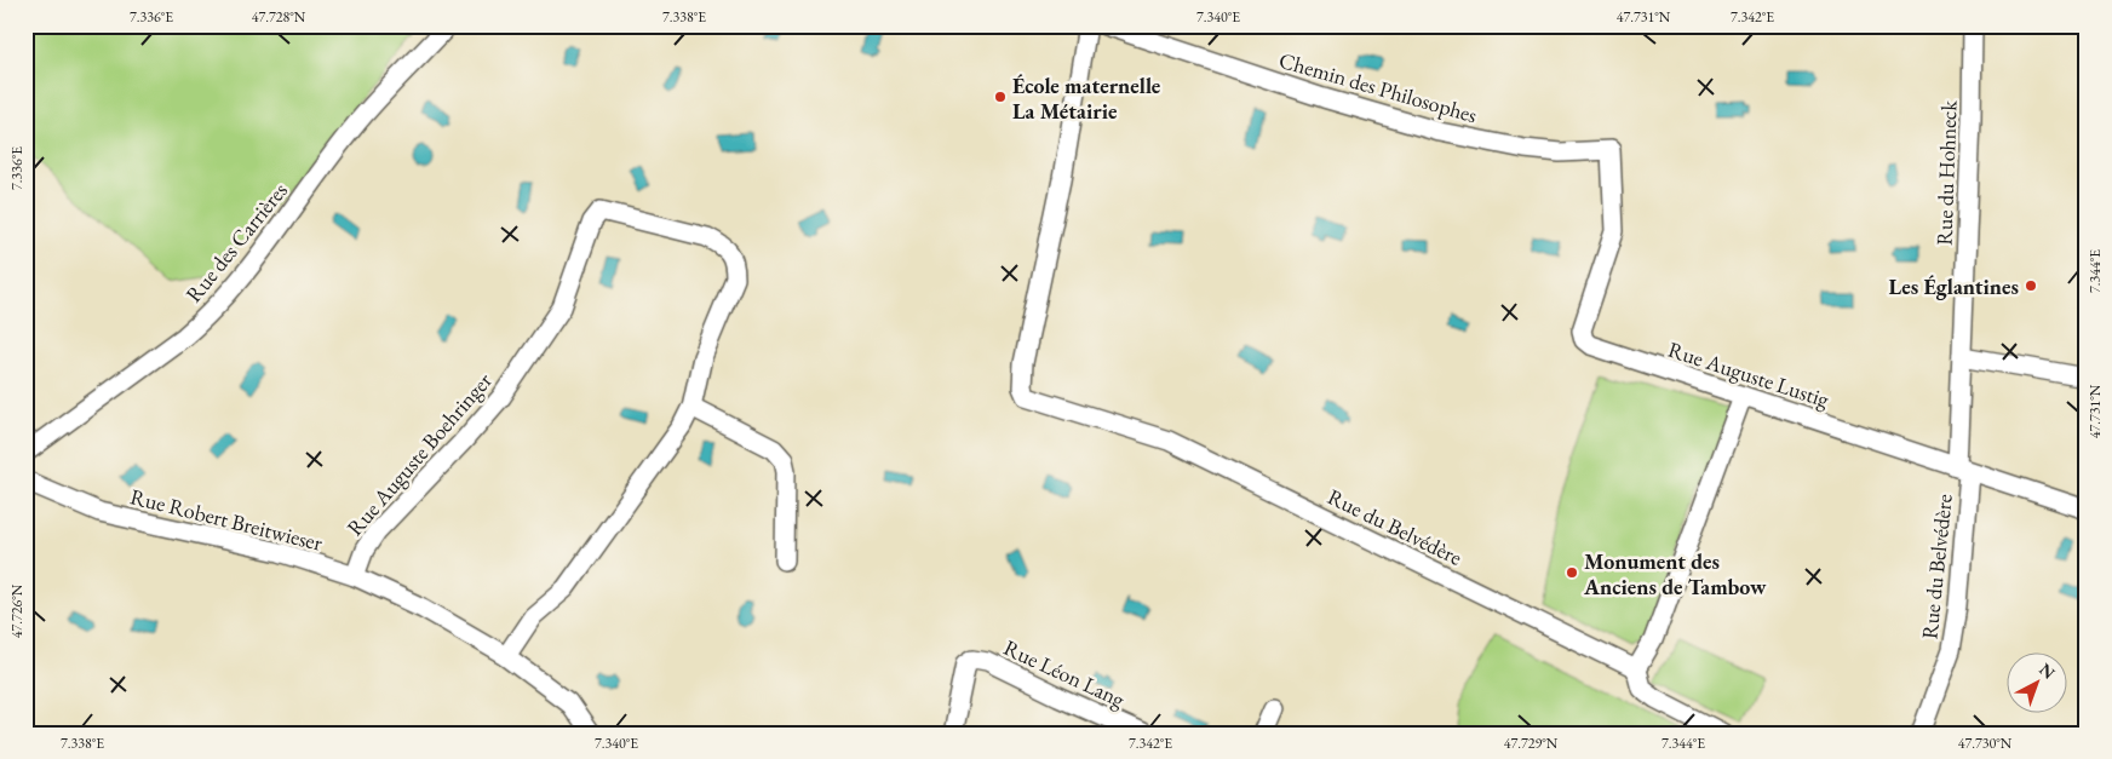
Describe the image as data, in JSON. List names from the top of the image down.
{
  "streets": {
    "street": [
      "Chemin des Philosophes",
      "Rue du Hohneck",
      "Rue des Carrières",
      "Rue Auguste Lustig",
      "Rue Auguste Boehringer",
      "Rue Robert Breitwieser",
      "Rue du Belvédère",
      "Rue Léon Lang"
    ]
  },
  "crossings": [
    ["Chemin des Philosophes", "Rue Auguste Lustig"],
    ["Chemin des Philosophes", "Rue du Belvédère"],
    ["Rue du Hohneck", "Rue Auguste Lustig"],
    ["Rue du Hohneck", "Rue du Belvédère"],
    ["Rue Auguste Lustig", "Rue du Belvédère"],
    ["Rue Auguste Boehringer", "Rue Robert Breitwieser"]
  ],
  "places": ["École maternelle La Métairie", "Les Églantines", "Monument des Anciens de Tambow"],
  "north": "top right",
  "coordinates": [
    "7.336°E",
    "47.728°N",
    "7.338°E",
    "7.340°E",
    "47.731°N",
    "7.342°E",
    "7.344°E",
    "47.726°N",
    "47.729°N",
    "47.730°N"
  ]
}
